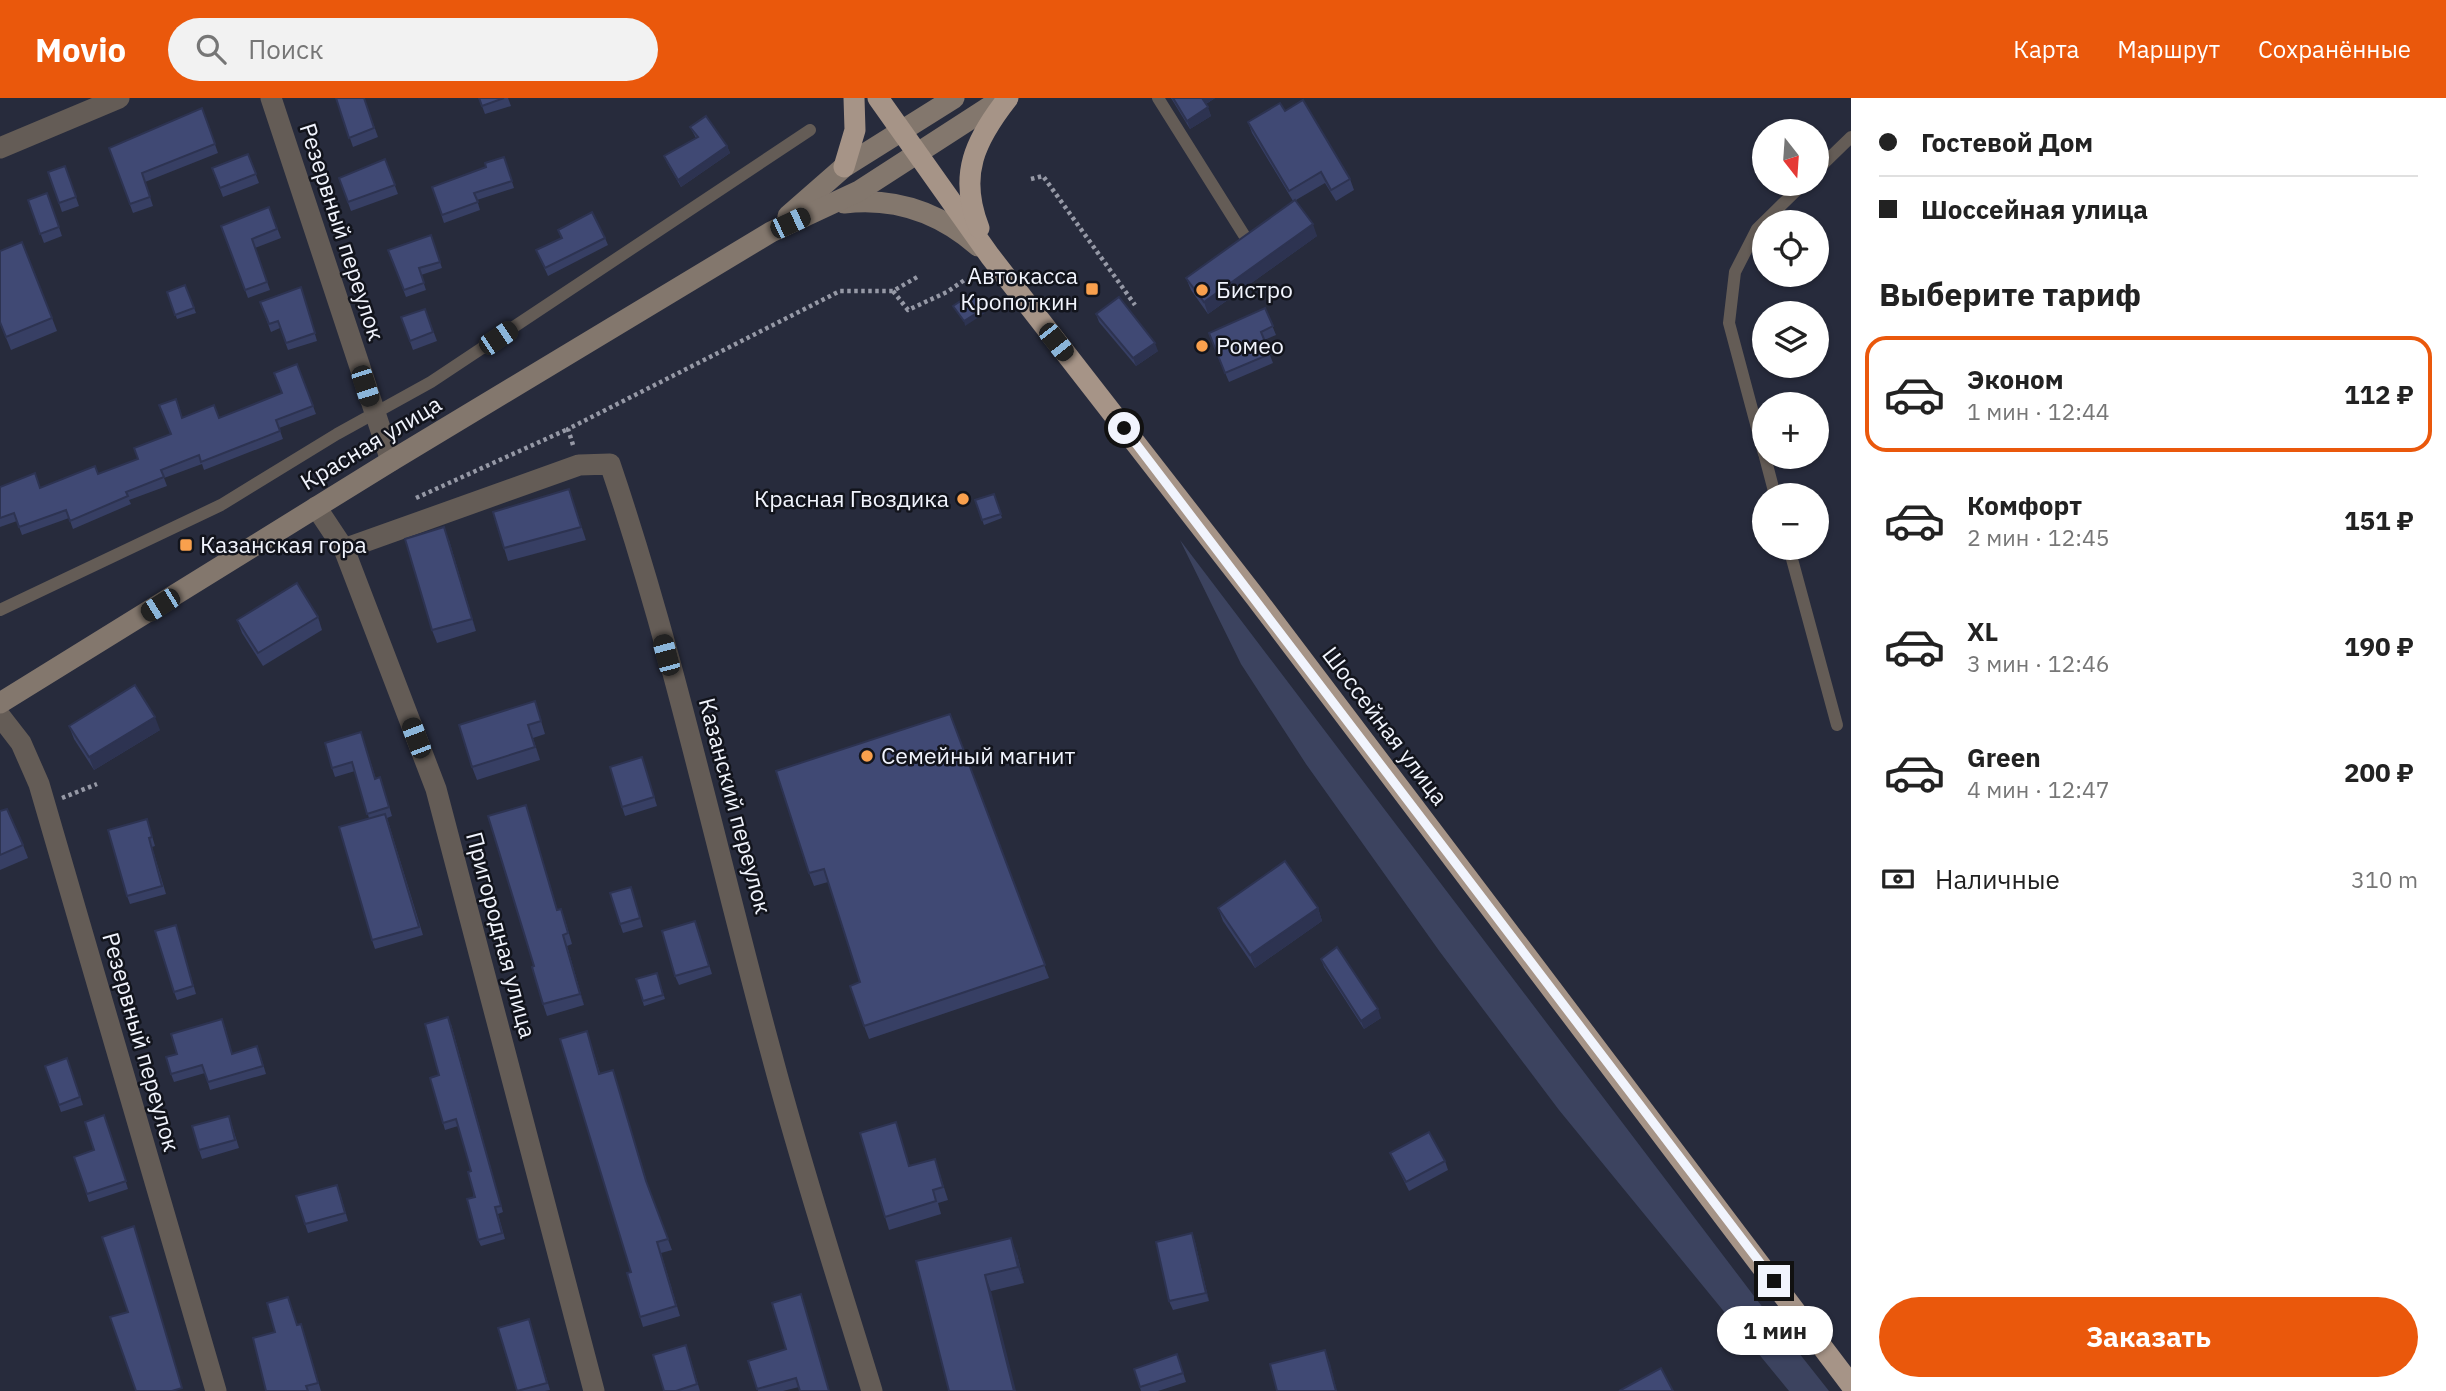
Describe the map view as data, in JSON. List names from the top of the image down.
{
  "streets": {
    "highway": ["Шоссейная улица"],
    "main road": ["Красная улица"],
    "street": ["Резервный переулок", "Казанский переулок", "Пригородная улица"]
  },
  "crossings": [
    ["Резервный переулок", "Красная улица"],
    ["Красная улица", "Шоссейная улица"],
    ["Красная улица", "Пригородная улица"],
    ["Казанский переулок", "Пригородная улица"]
  ],
  "places": {
    "transit": ["Автокасса Кропоткин", "Казанская гора"],
    "other": [
      "Бистро",
      "Ромео",
      "Красная Гвоздика",
      "Семейный магнит"
    ]
  },
  "north": "bottom",
  "page": {
    "header": "Movio",
    "search": "Поиск",
    "nav": ["Карта", "Маршрут", "Сохранённые"],
    "banner": ["Гостевой Дом", "Шоссейная улица"],
    "map_buttons": ["+", "−"],
    "heading": "Выберите тариф",
    "list": [
      {
        "name": "Эконом",
        "note": "1 мин · 12:44",
        "value": "112 ₽"
      },
      {
        "name": "Комфорт",
        "note": "2 мин · 12:45",
        "value": "151 ₽"
      },
      {
        "name": "XL",
        "note": "3 мин · 12:46",
        "value": "190 ₽"
      },
      {
        "name": "Green",
        "note": "4 мин · 12:47",
        "value": "200 ₽"
      }
    ],
    "pay": ["Наличные", "310 m"],
    "buttons": "Заказать",
    "bubble": "1 мин"
  }
}
